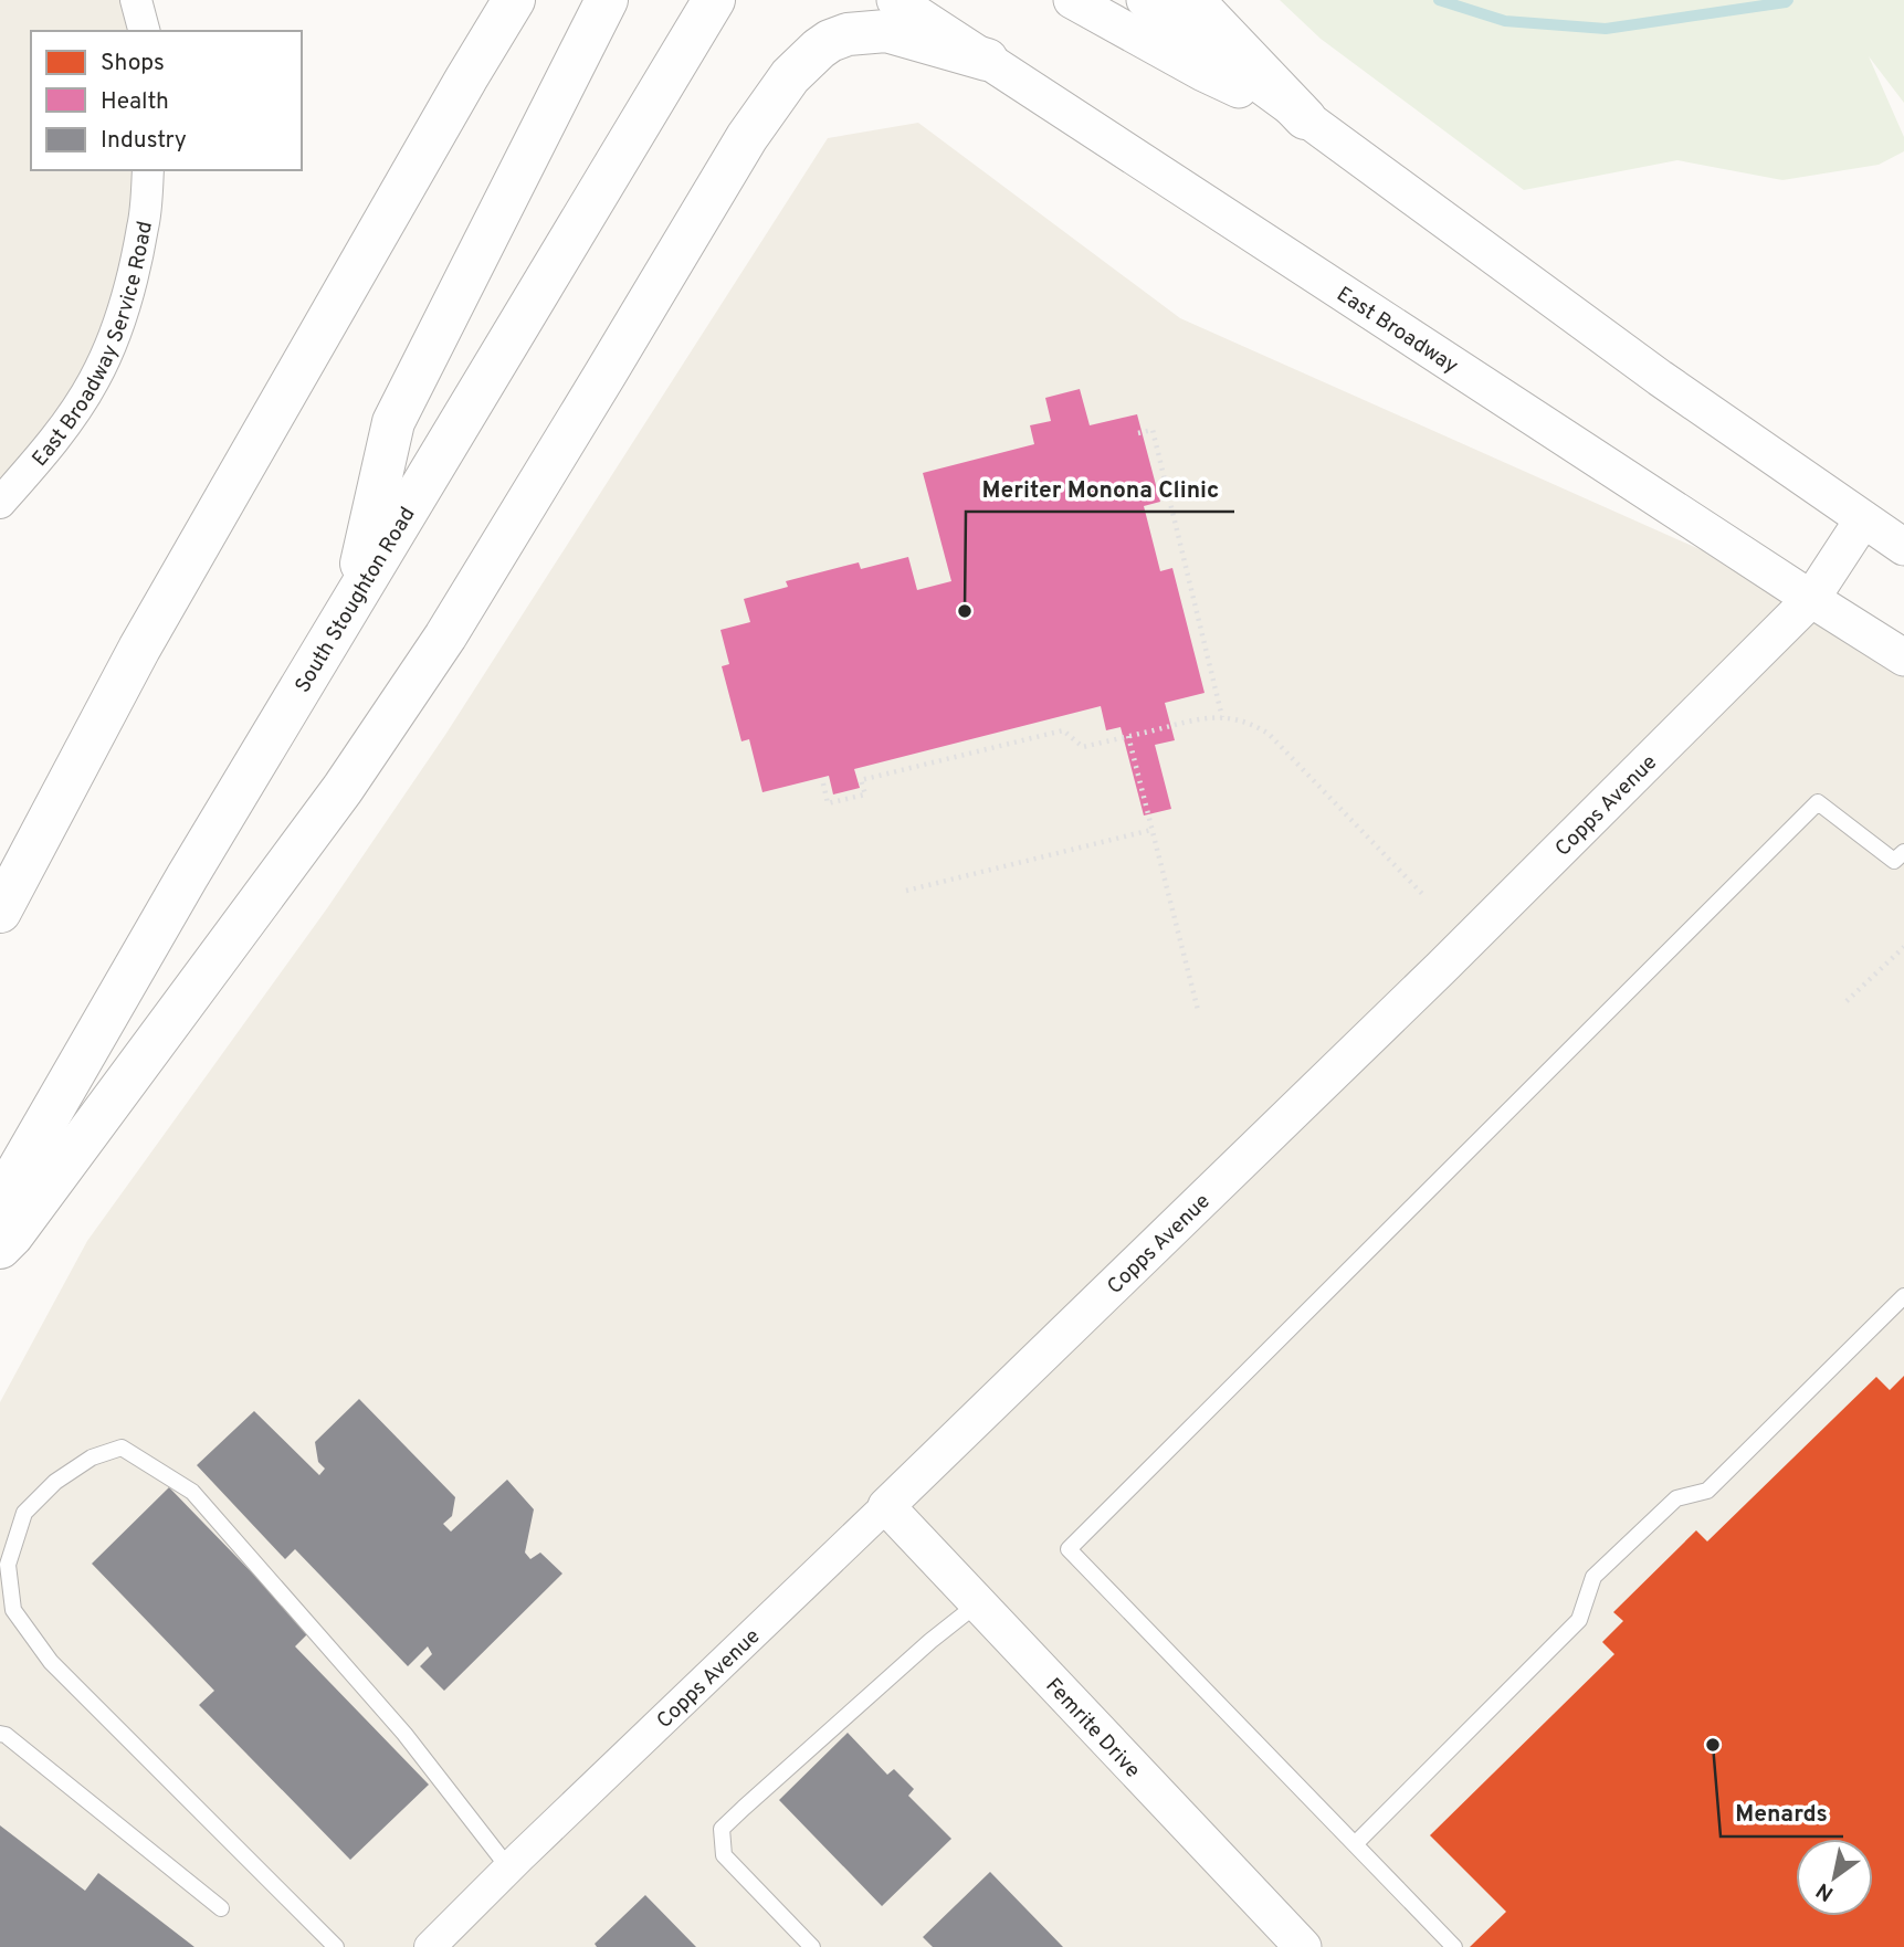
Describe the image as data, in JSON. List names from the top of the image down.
{
  "streets": {
    "main road": ["South Stoughton Road"],
    "street": [
      "East Broadway",
      "East Broadway Service Road",
      "Copps Avenue",
      "Femrite Drive"
    ]
  },
  "crossings": [
    ["East Broadway", "Copps Avenue"],
    ["Copps Avenue", "Femrite Drive"]
  ],
  "places": ["Meriter Monona Clinic", "Menards"],
  "legend": ["Shops", "Health", "Industry"],
  "north": "bottom left"
}
